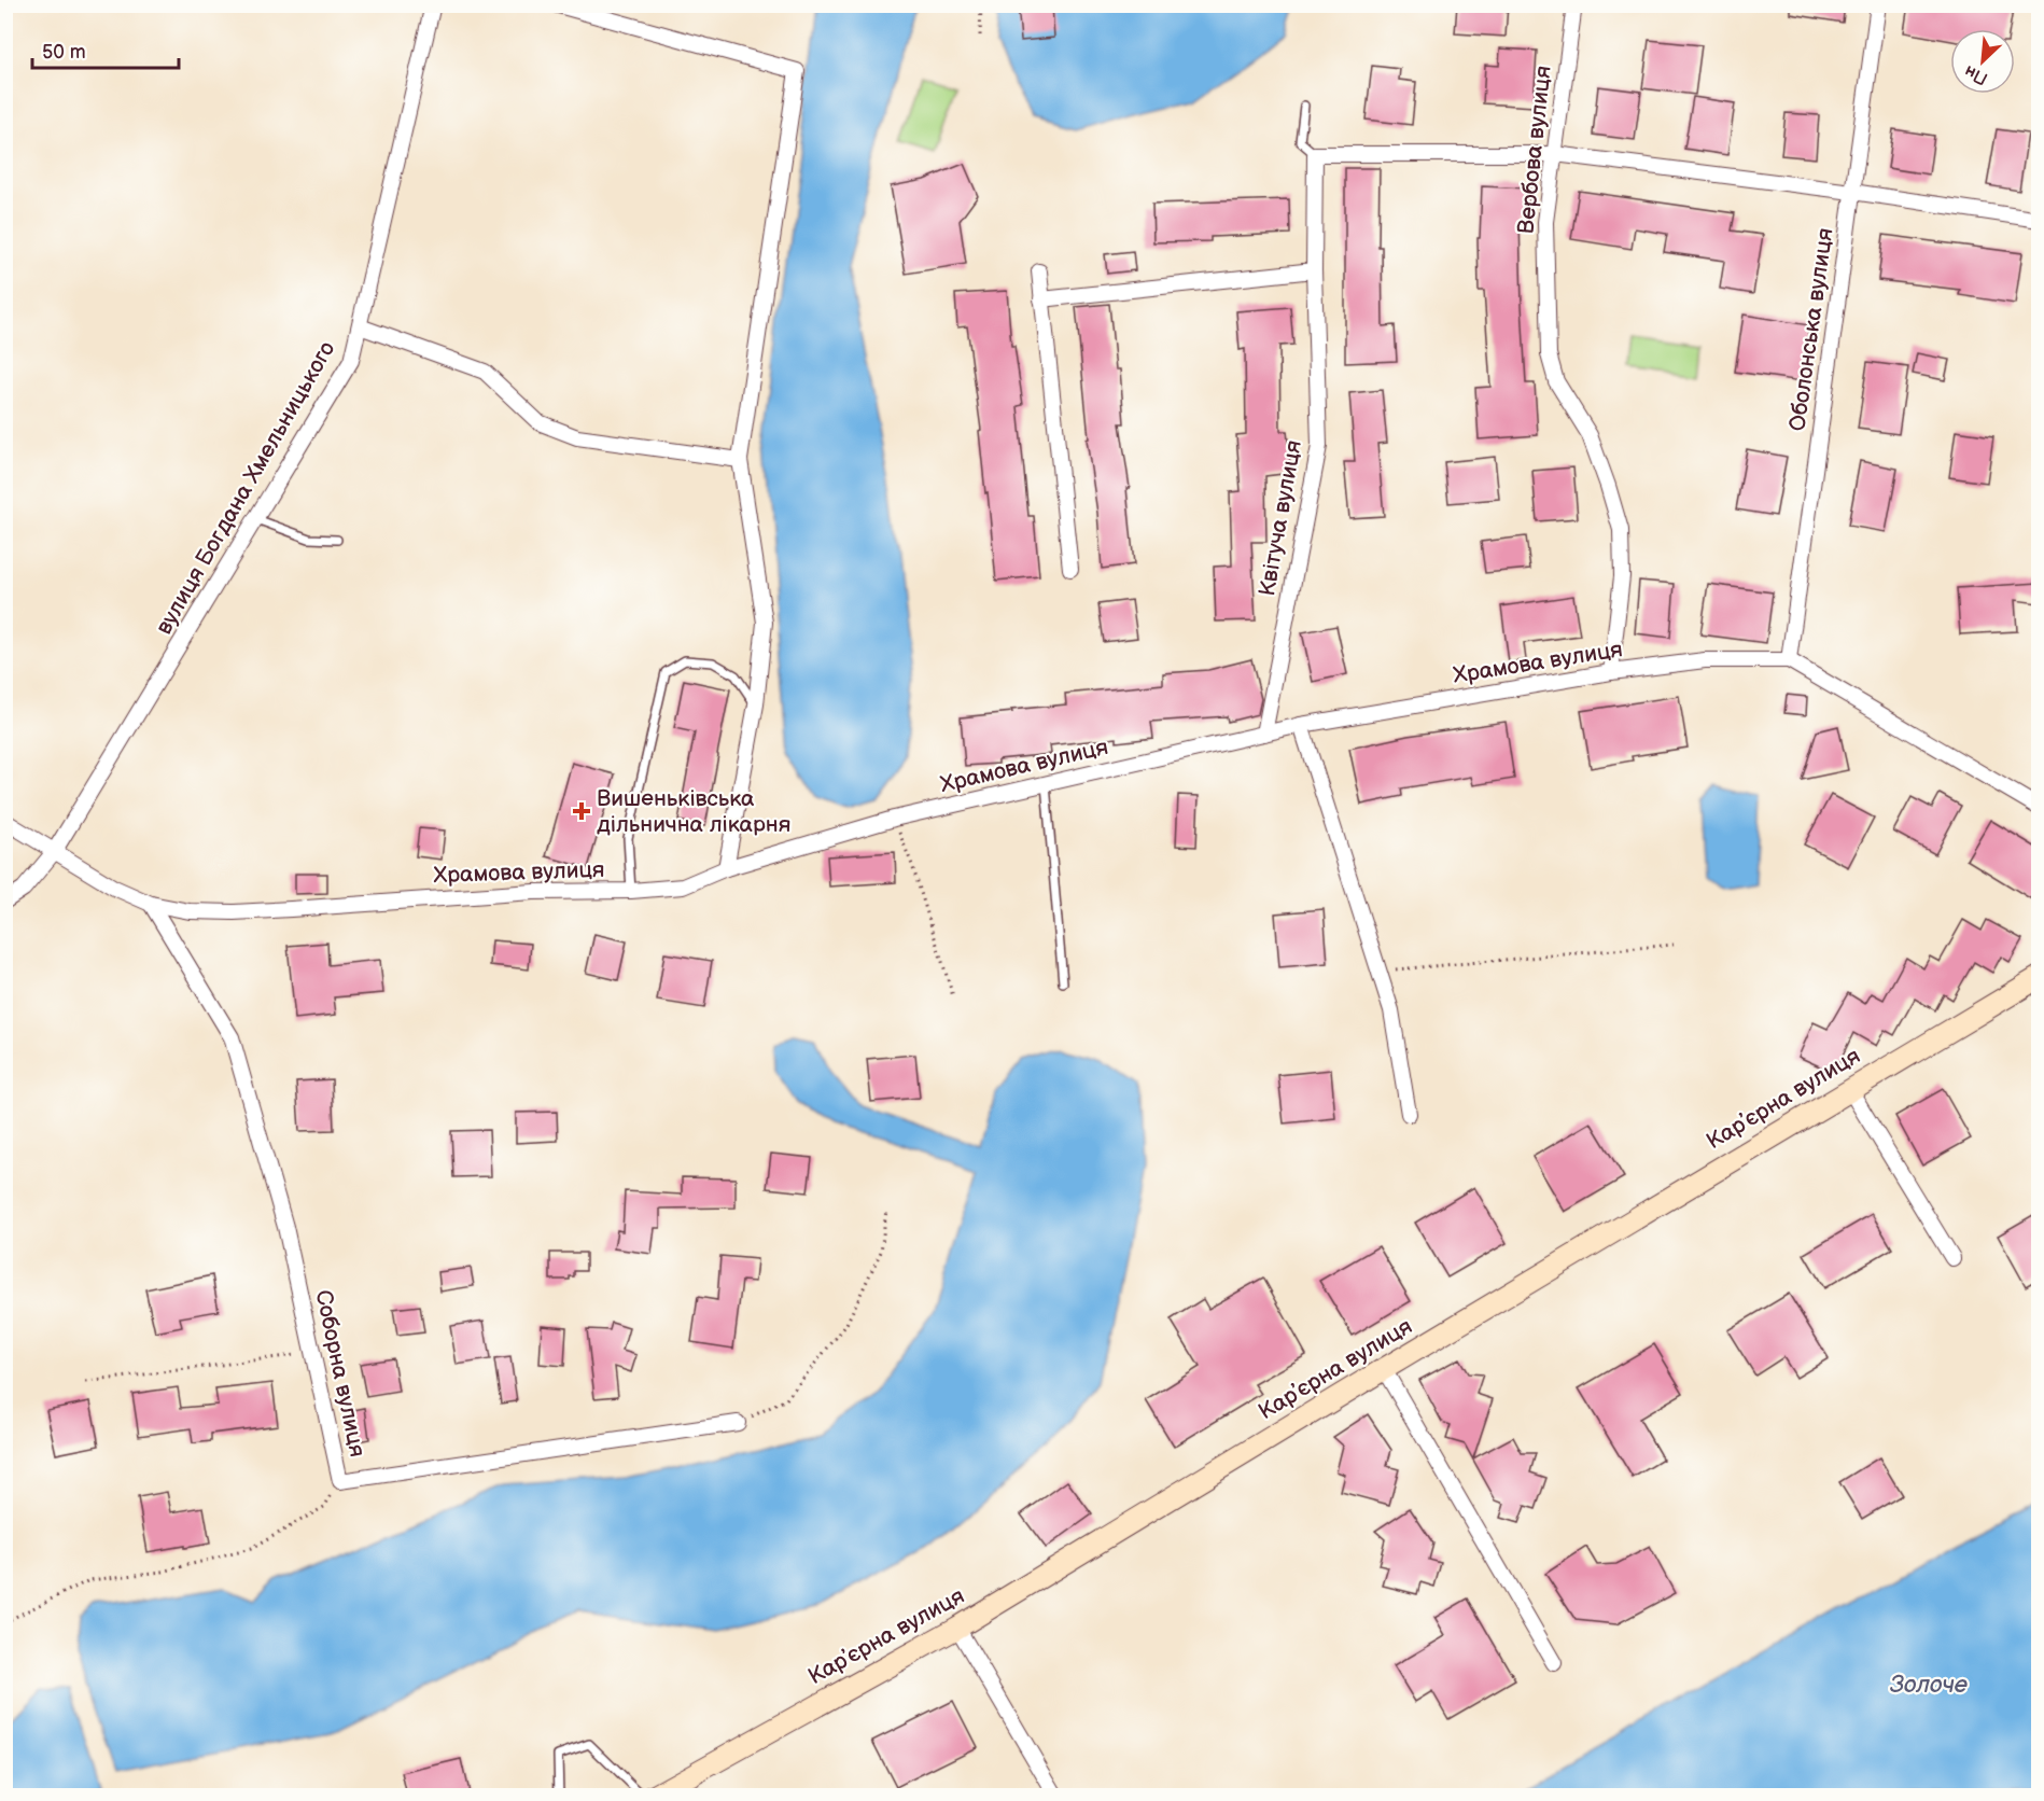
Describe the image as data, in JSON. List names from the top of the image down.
{
  "streets": {
    "street": [
      "Вербова вулиця",
      "Оболонська вулиця",
      "вулиця Богдана Хмельницького",
      "Квітуча вулиця",
      "Храмова вулиця",
      "Карʼєрна вулиця",
      "Соборна вулиця"
    ]
  },
  "crossings": [
    ["Вербова вулиця", "Храмова вулиця"],
    ["Оболонська вулиця", "Храмова вулиця"],
    ["вулиця Богдана Хмельницького", "Храмова вулиця"],
    ["Квітуча вулиця", "Храмова вулиця"],
    ["Храмова вулиця", "Соборна вулиця"]
  ],
  "water": ["Золоче"],
  "places": {
    "health": ["Вишеньківська дільнична лікарня"]
  },
  "scale_bar": "50 m",
  "north": "bottom left"
}
